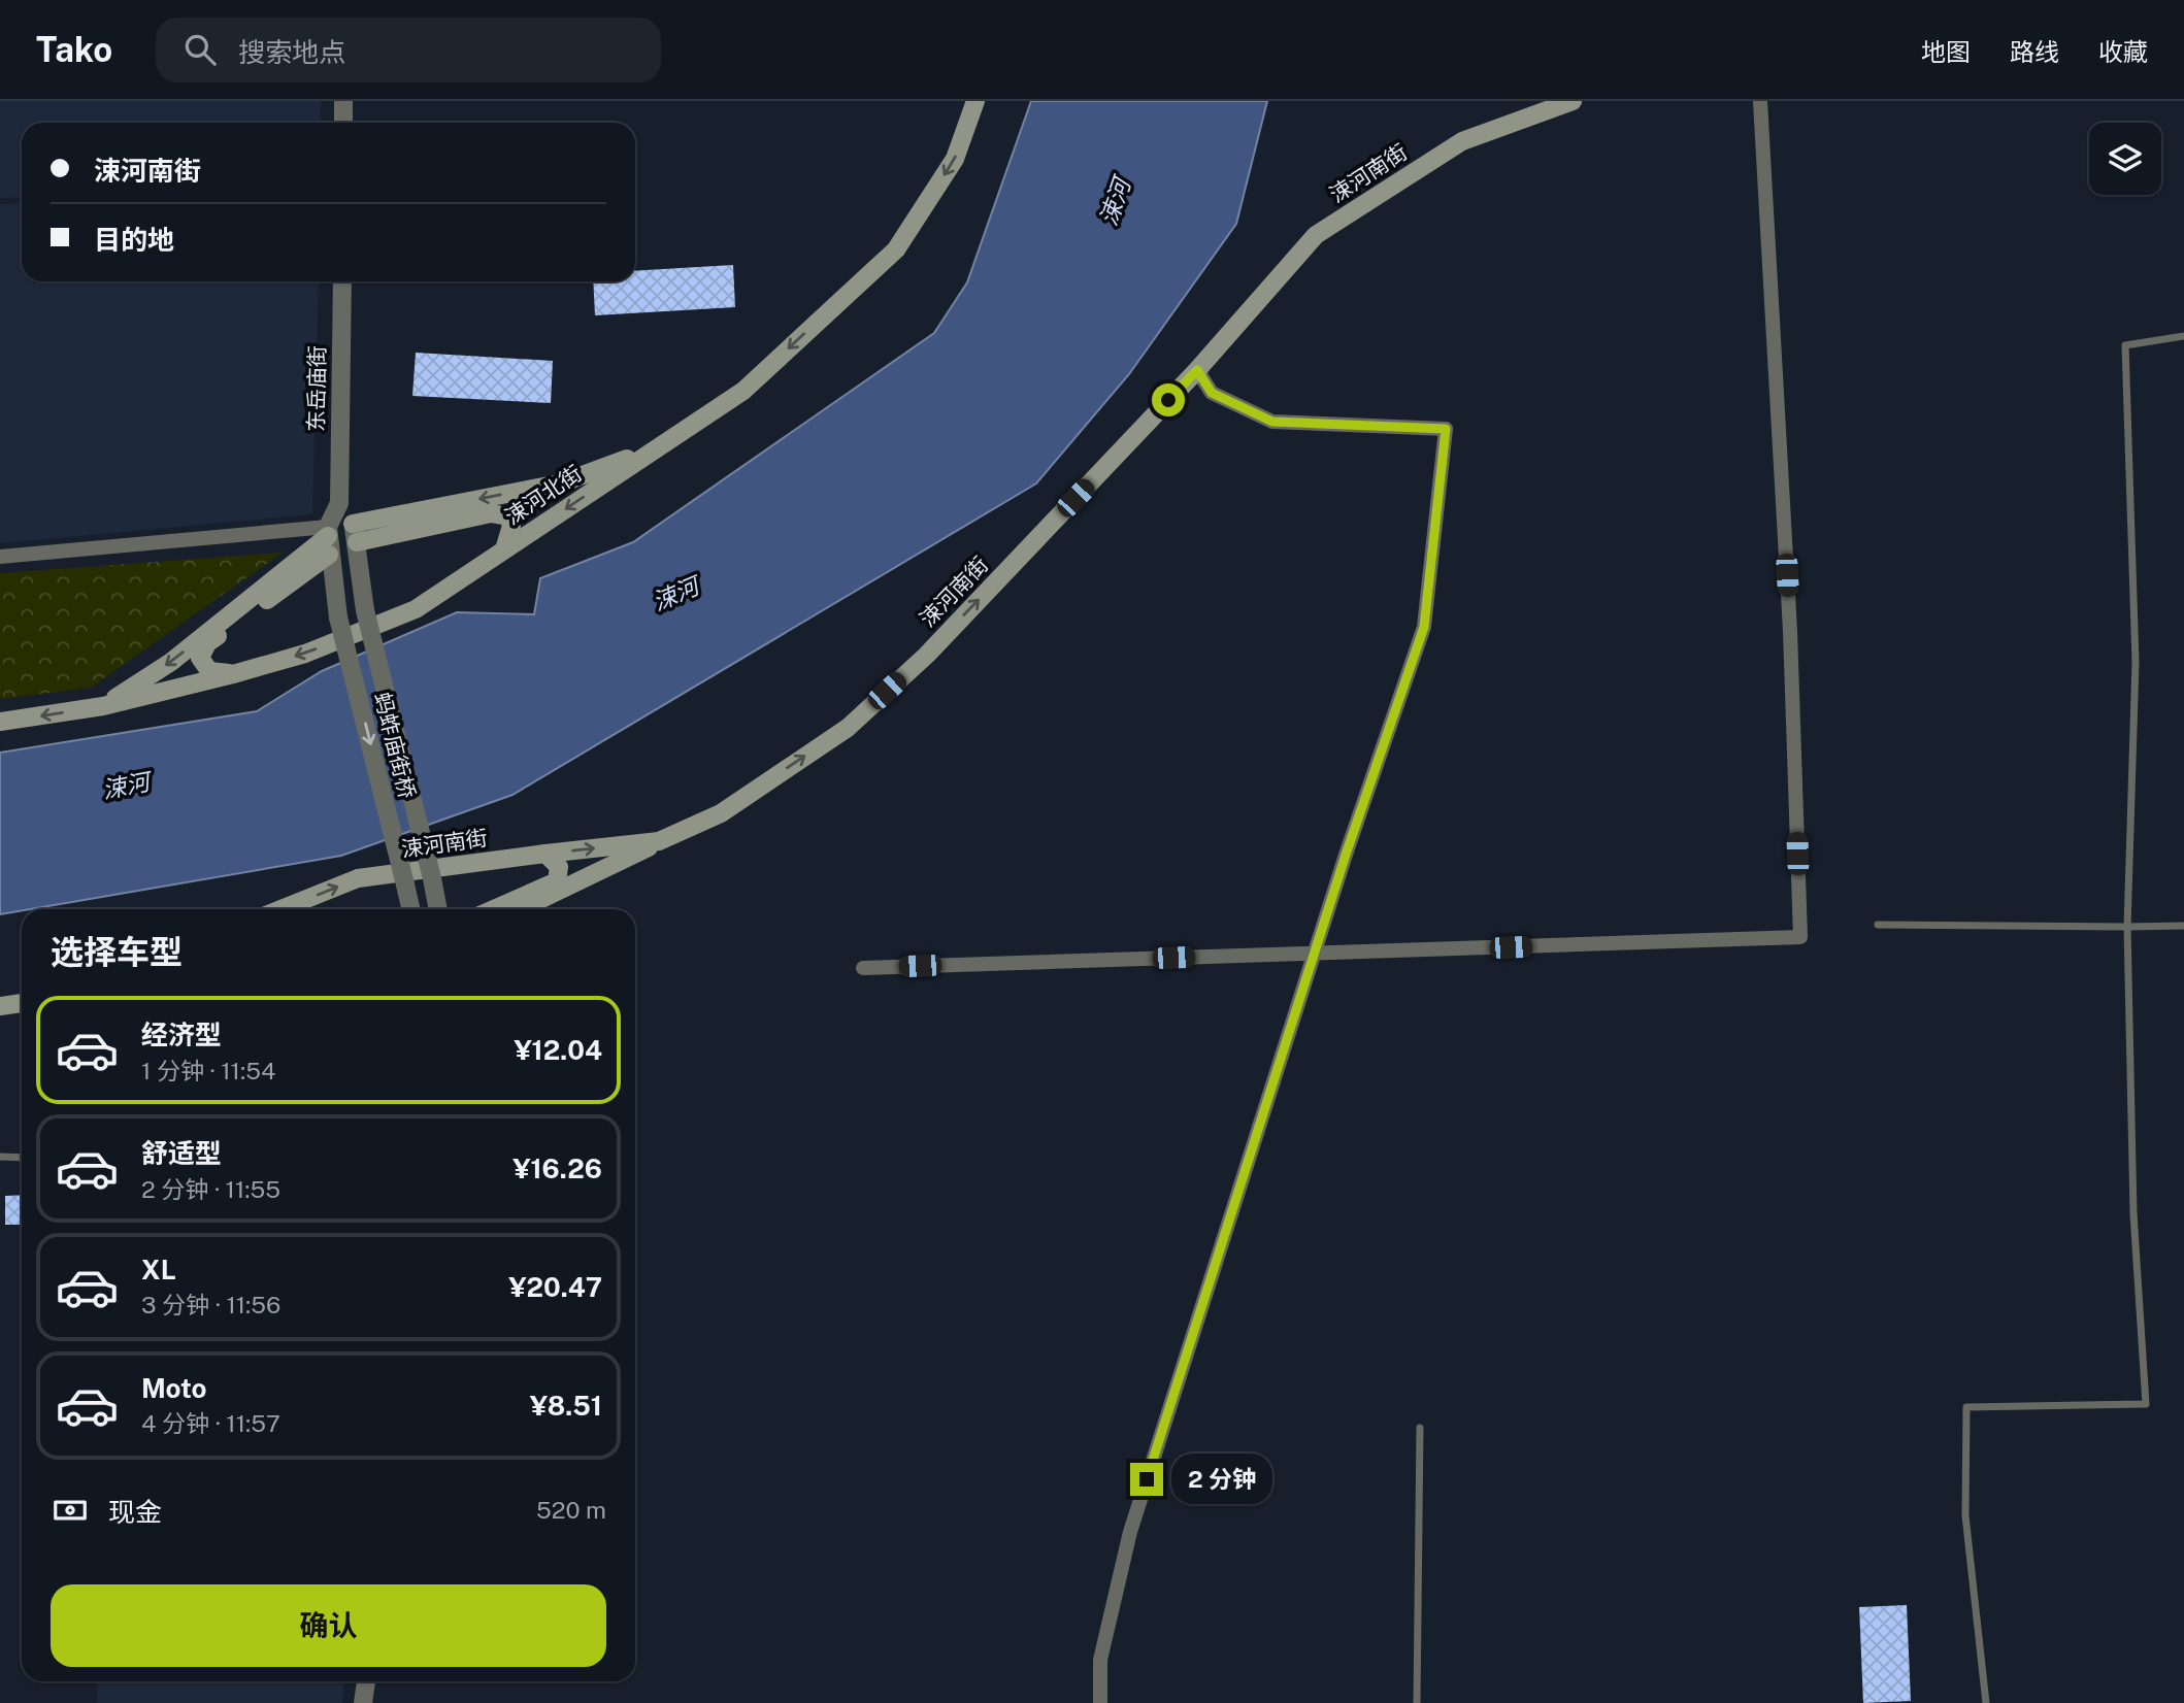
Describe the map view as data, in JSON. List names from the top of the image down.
{
  "streets": {
    "main road": ["涑河南街", "涑河北街"],
    "street": ["东岳庙街", "蚂蚱庙街桥"]
  },
  "crossings": [
    ["东岳庙街", "蚂蚱庙街桥"]
  ],
  "one_way": ["涑河南街"],
  "water": ["涑河"],
  "page": {
    "header": "Tako",
    "search": "搜索地点",
    "nav": ["地图", "路线", "收藏"],
    "banner": ["涑河南街", "目的地"],
    "heading": "选择车型",
    "list": [
      {
        "name": "经济型",
        "note": "1 分钟 · 11:54",
        "value": "¥12.04"
      },
      {
        "name": "舒适型",
        "note": "2 分钟 · 11:55",
        "value": "¥16.26"
      },
      {
        "name": "XL",
        "note": "3 分钟 · 11:56",
        "value": "¥20.47"
      },
      {
        "name": "Moto",
        "note": "4 分钟 · 11:57",
        "value": "¥8.51"
      }
    ],
    "bubble": "2 分钟",
    "pay": ["现金", "520 m"],
    "buttons": "确认"
  }
}
